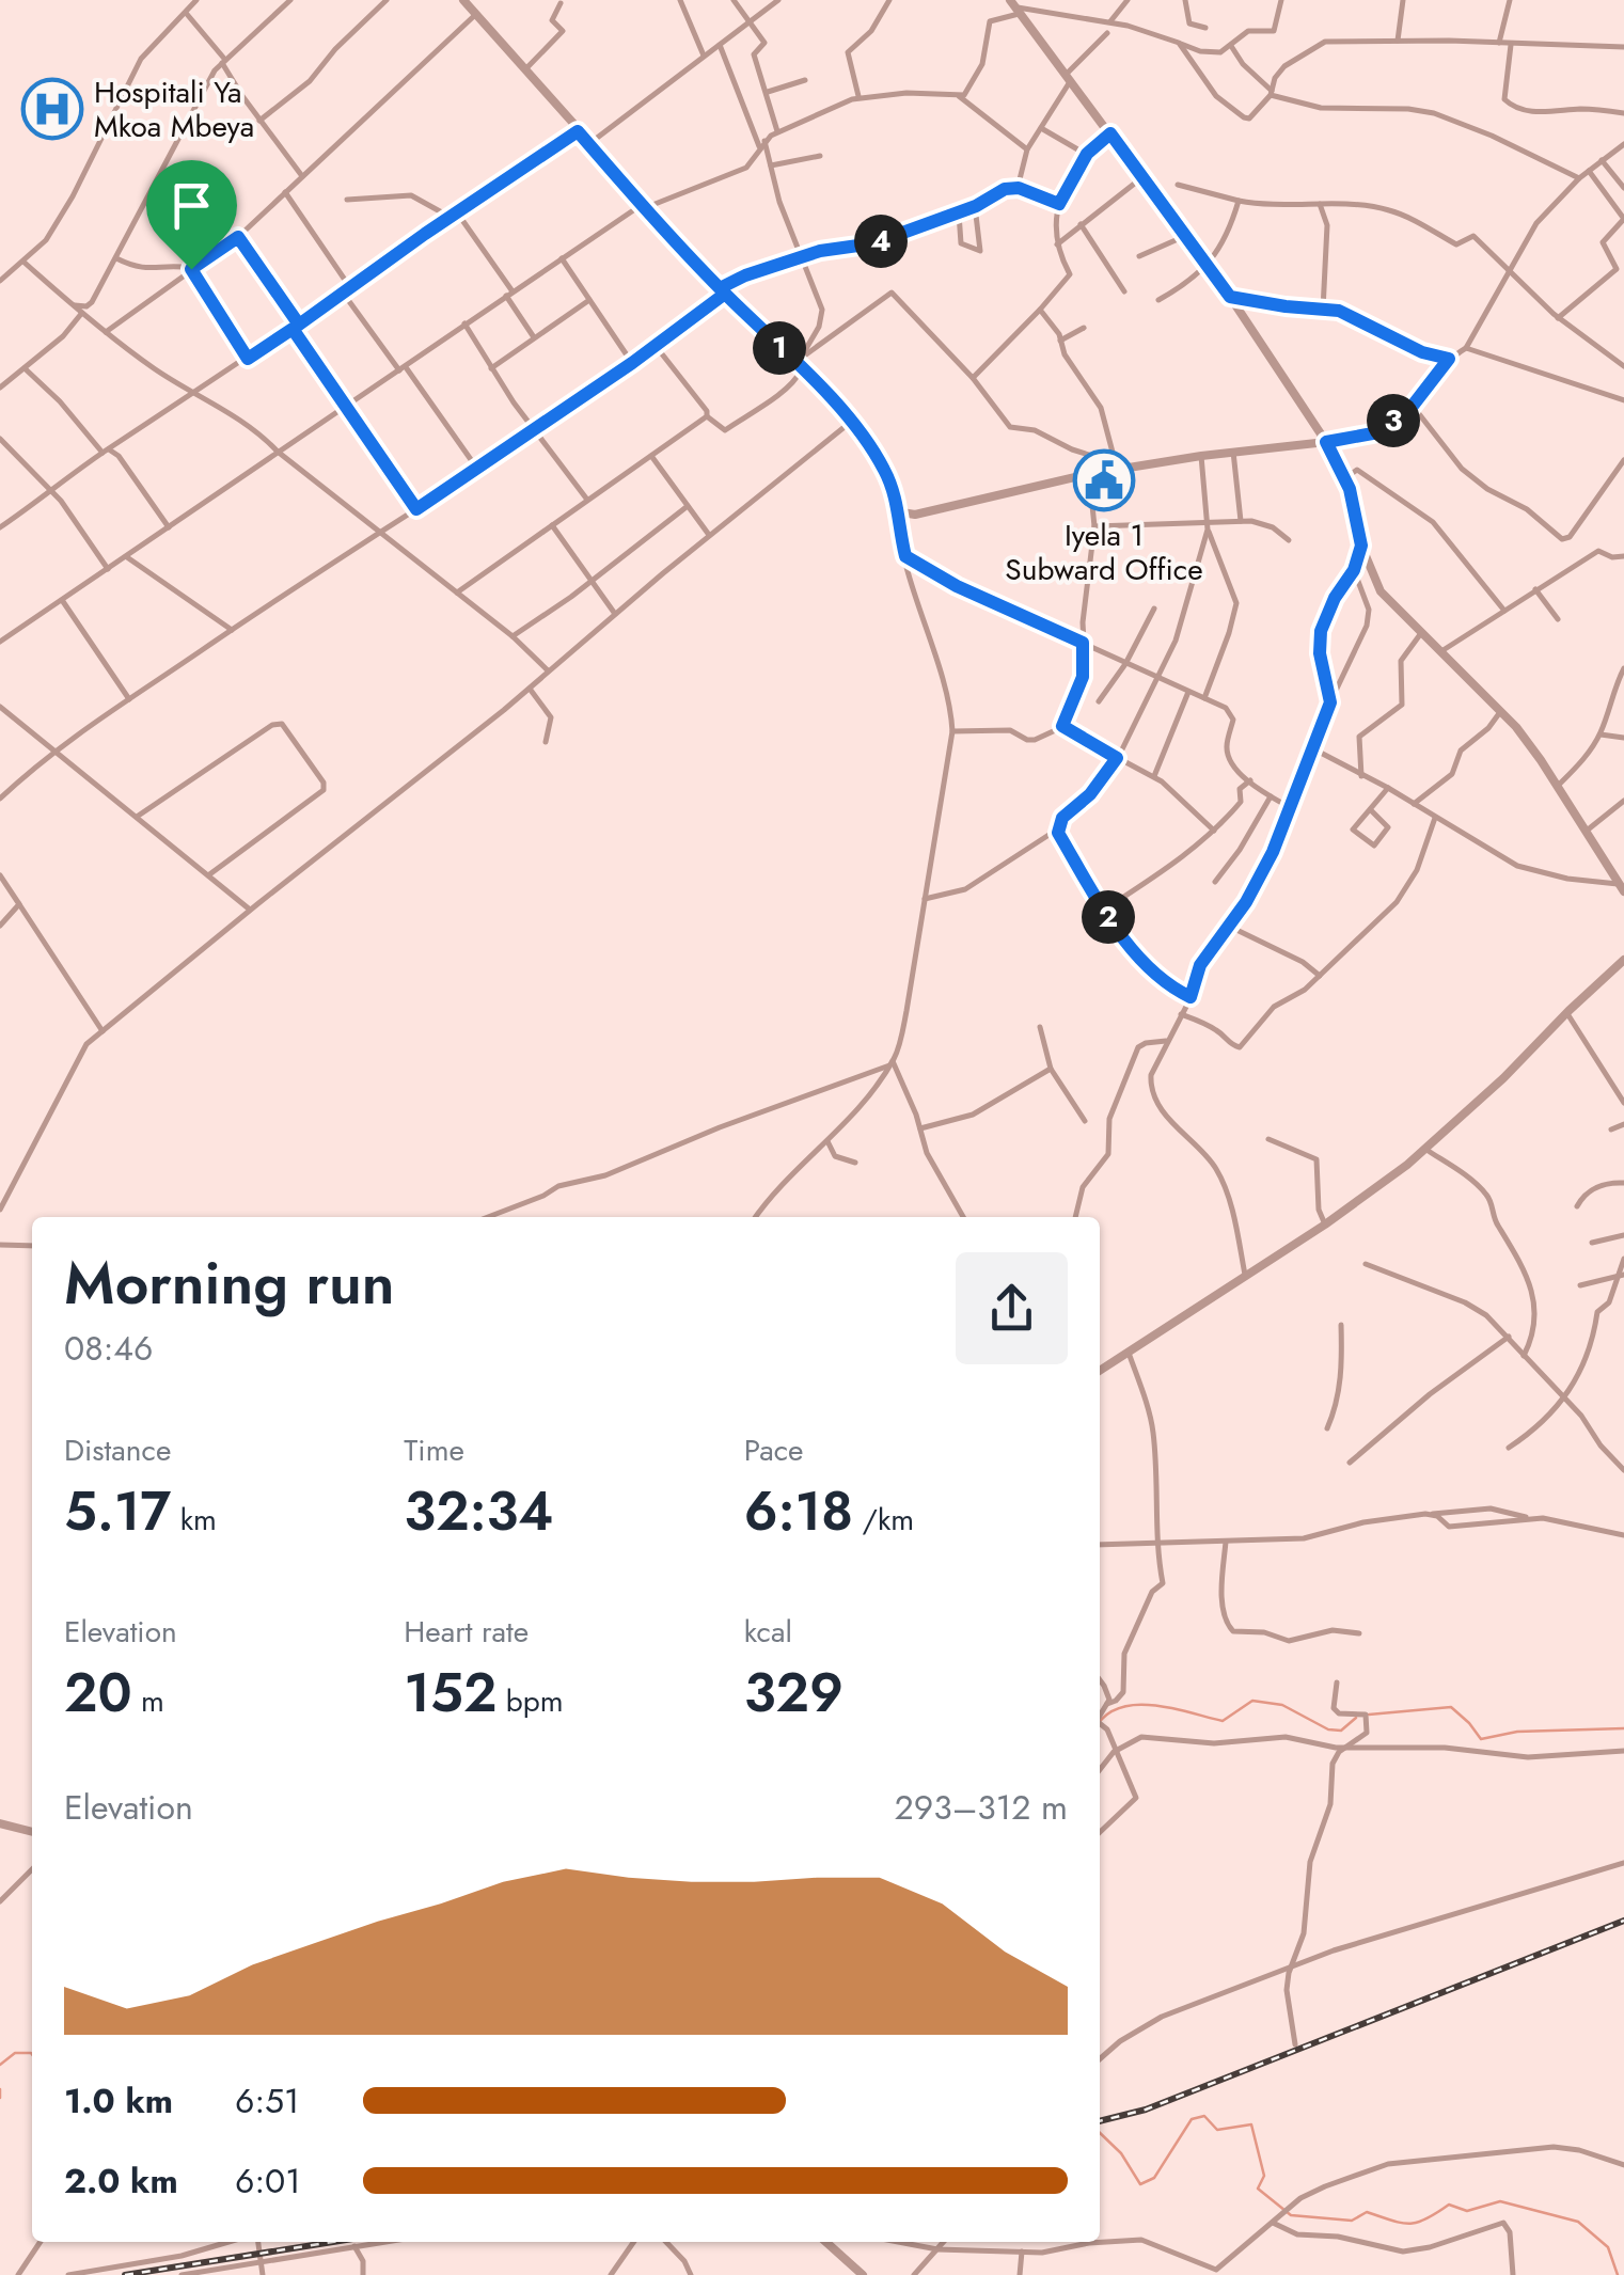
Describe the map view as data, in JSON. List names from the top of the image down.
{
  "places": {
    "hospital": ["Hospitali Ya Mkoa Mbeya"],
    "public building": ["Iyela 1 Subward Office"]
  },
  "page": {
    "pins": [
      "4",
      "1",
      "3",
      "2"
    ],
    "heading": ["Morning run", "08:46"],
    "stats": [
      ["Distance", "5.17 km"],
      ["Time", "32:34"],
      ["Pace", "6:18 /km"],
      ["Elevation", "20 m"],
      ["Heart rate", "152 bpm"],
      ["kcal", "329"]
    ],
    "chart": ["Elevation", "293–312 m"],
    "list": [
      {
        "name": "1.0 km",
        "note": "6:51"
      },
      {
        "name": "2.0 km",
        "note": "6:01"
      }
    ]
  }
}
